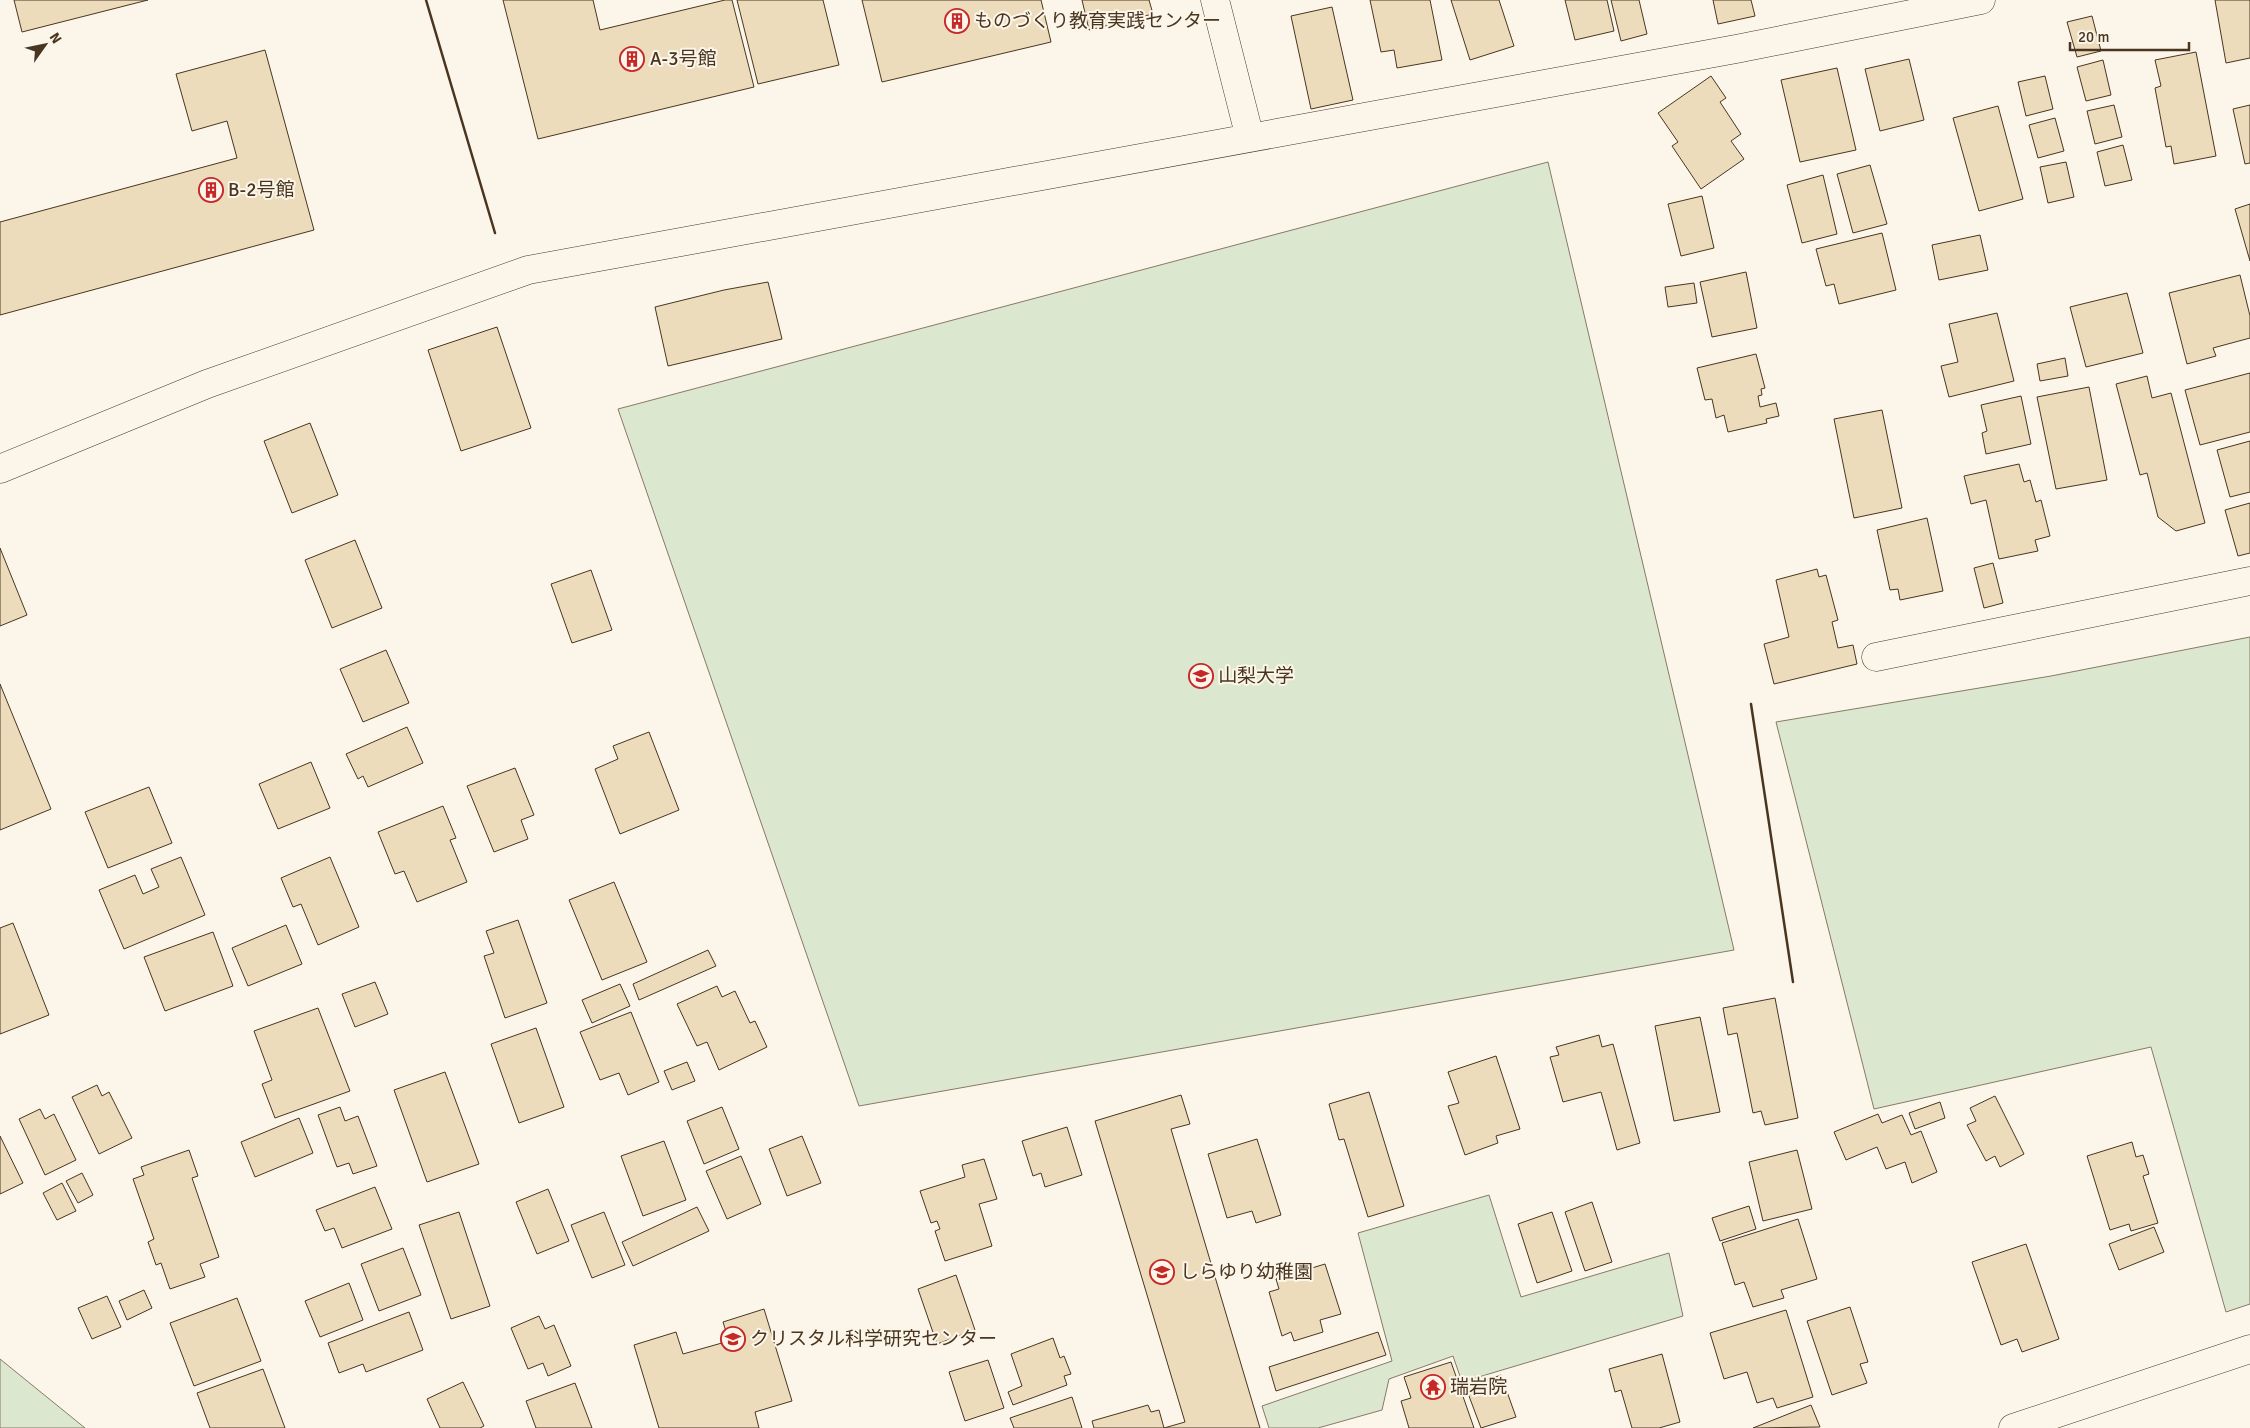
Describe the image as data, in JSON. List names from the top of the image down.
{
  "places": {
    "building": ["ものづくり教育実践センター", "A-3号館", "B-2号館"],
    "school or university": ["山梨大学", "しらゆり幼稚園", "クリスタル科学研究センター"],
    "temple": ["瑞岩院"]
  },
  "scale_bar": "20 m",
  "north": "top right"
}
